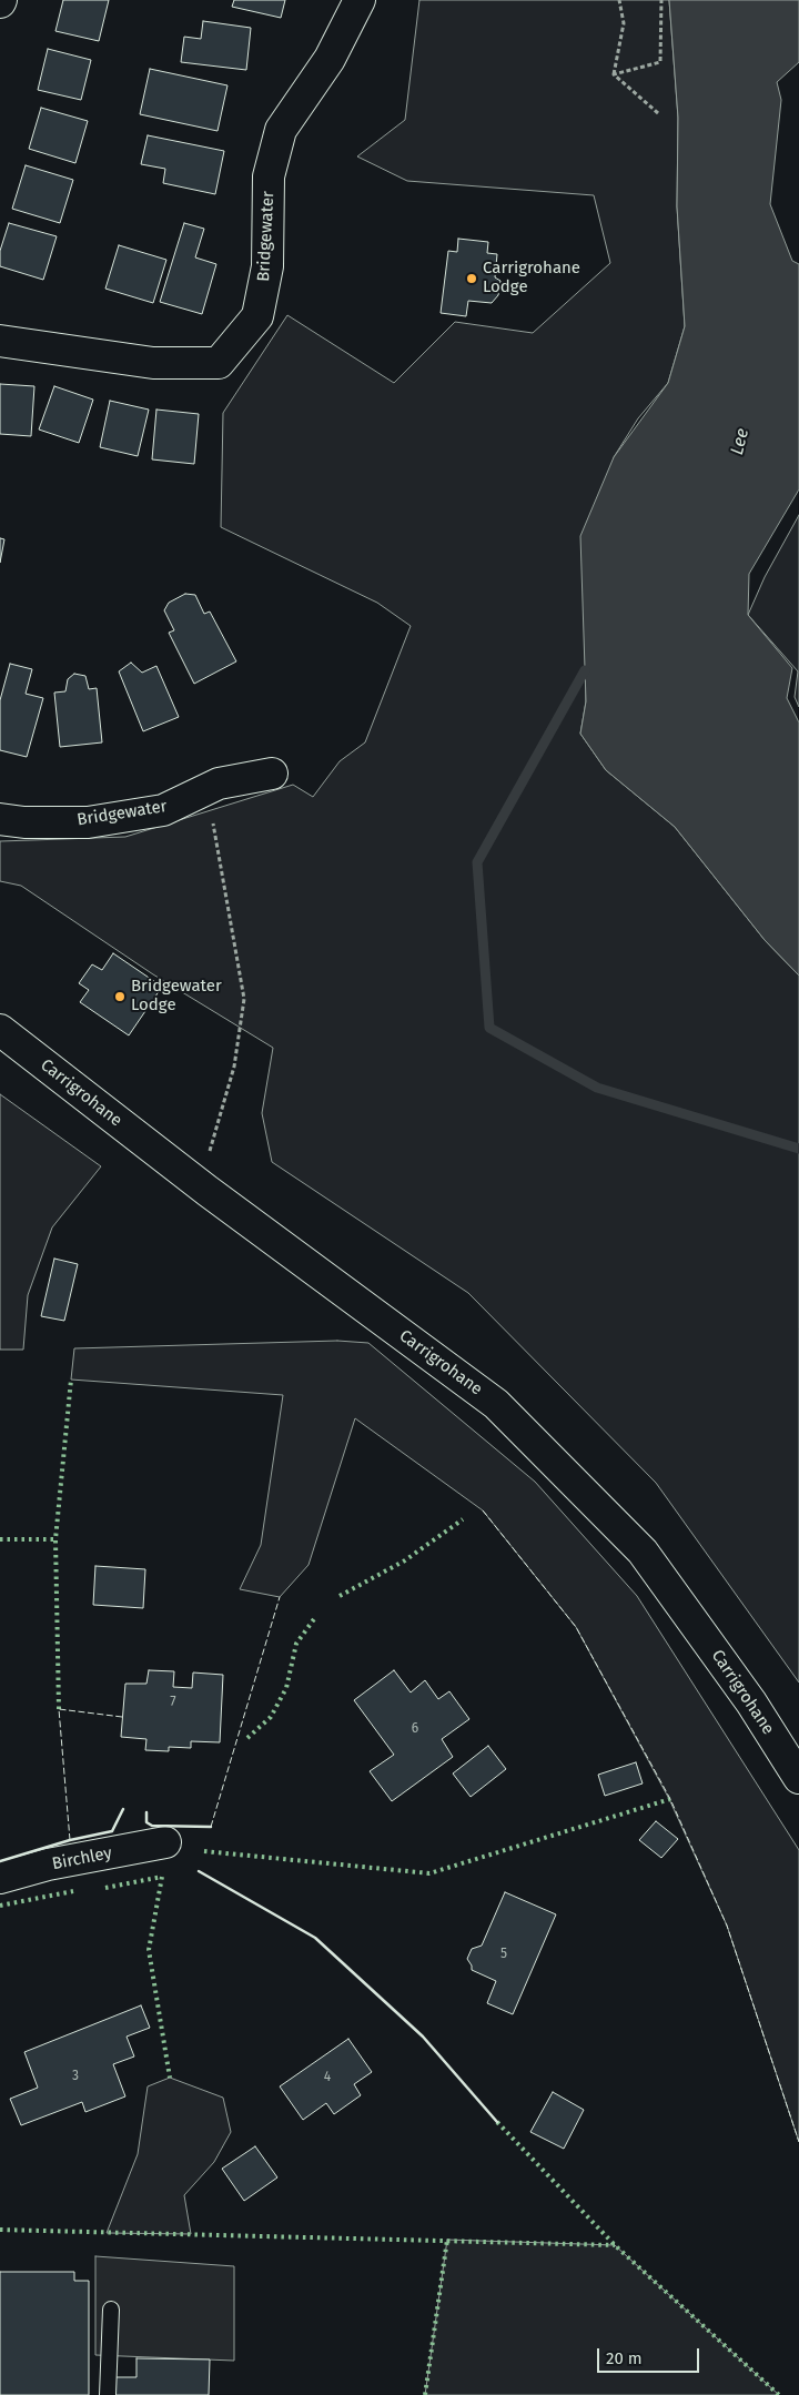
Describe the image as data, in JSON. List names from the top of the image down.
{
  "streets": {
    "main road": ["Bridgewater", "Carrigrohane", "Birchley"]
  },
  "water": ["Lee"],
  "places": ["Carrigrohane Lodge", "Bridgewater Lodge"],
  "house_numbers": [
    "7",
    "6",
    "5",
    "3",
    "4"
  ],
  "scale_bar": "20 m"
}
